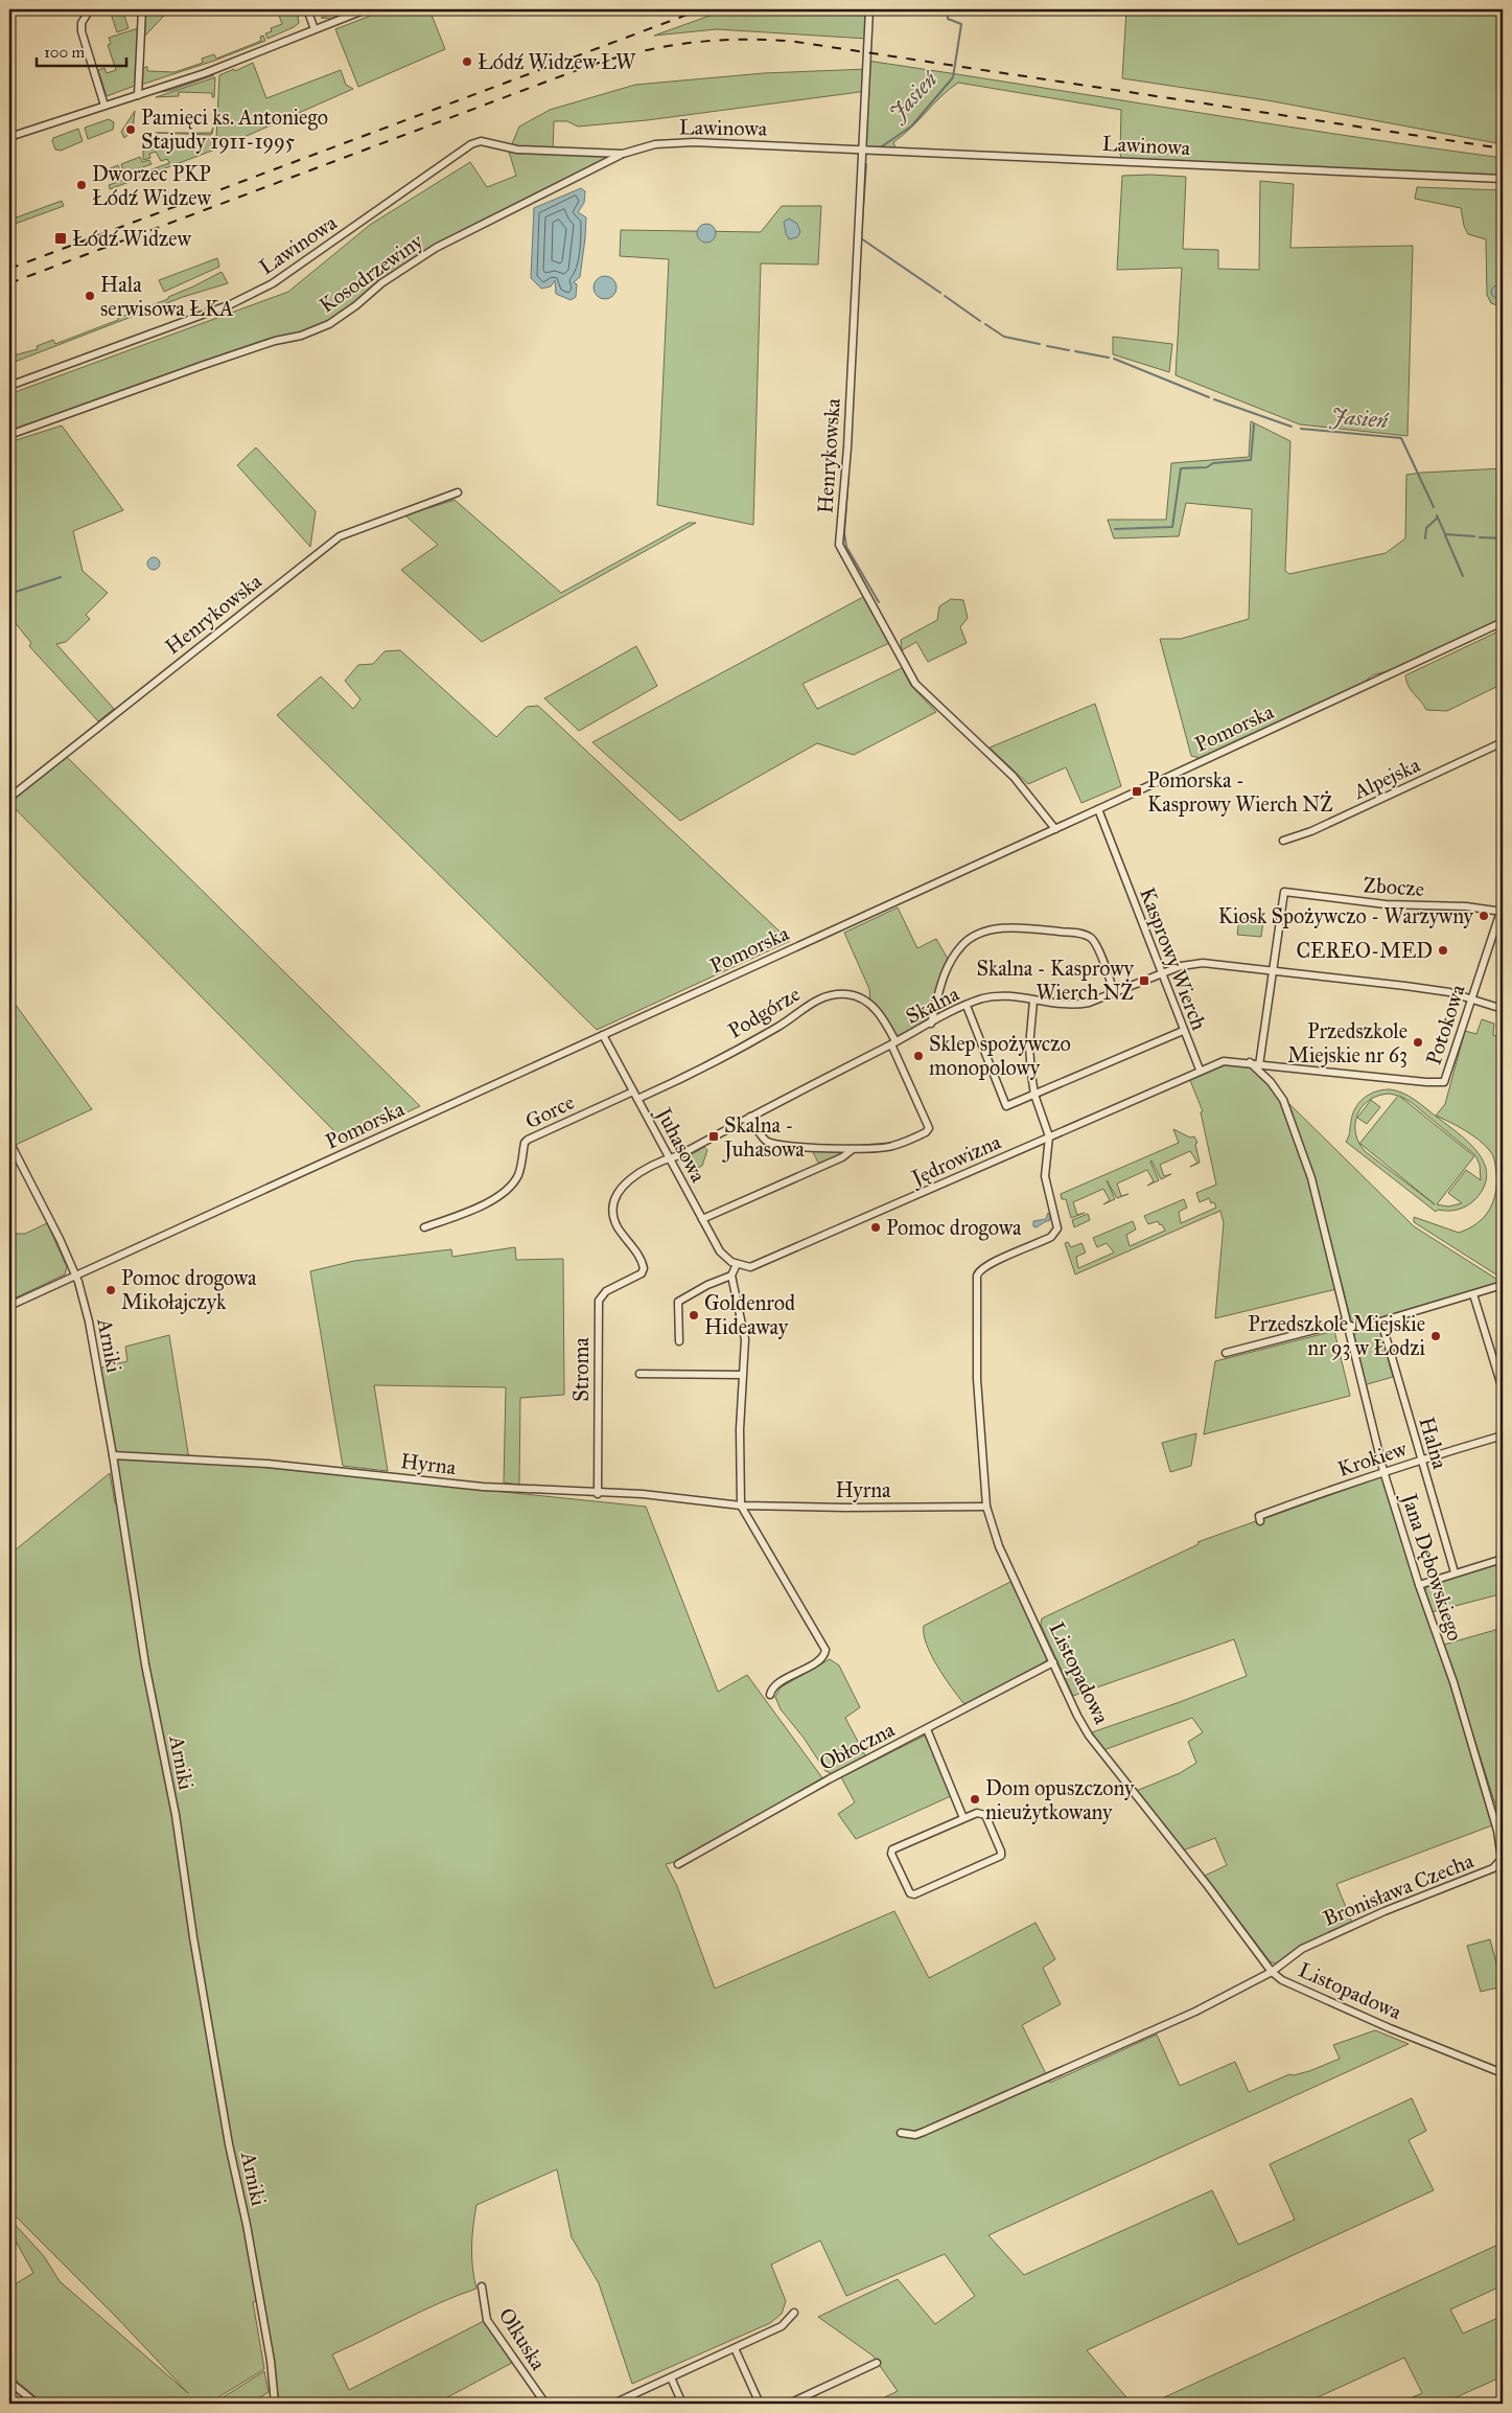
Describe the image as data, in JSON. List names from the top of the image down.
{
  "streets": {
    "street": [
      "Lawinowa",
      "Kosodrzewiny",
      "Henrykowska",
      "Pomorska",
      "Alpejska",
      "Zbocze",
      "Kasprowy Wierch",
      "Skalna",
      "Podgórze",
      "Potokowa",
      "Gorce",
      "Juhasowa",
      "Jędrowizna",
      "Arniki",
      "Stroma",
      "Halna",
      "Krokiew",
      "Hyrna",
      "Jana Dębowskiego",
      "Listopadowa",
      "Obłoczna",
      "Bronisława Czecha",
      "Olkuska"
    ]
  },
  "crossings": [
    ["Lawinowa", "Kosodrzewiny"],
    ["Lawinowa", "Henrykowska"],
    ["Henrykowska", "Pomorska"],
    ["Pomorska", "Kasprowy Wierch"],
    ["Pomorska", "Juhasowa"],
    ["Pomorska", "Arniki"],
    ["Zbocze", "Skalna"],
    ["Zbocze", "Potokowa"],
    ["Kasprowy Wierch", "Skalna"],
    ["Kasprowy Wierch", "Potokowa"],
    ["Kasprowy Wierch", "Jędrowizna"],
    ["Skalna", "Podgórze"],
    ["Skalna", "Potokowa"],
    ["Skalna", "Juhasowa"],
    ["Skalna", "Stroma"],
    ["Podgórze", "Juhasowa"],
    ["Potokowa", "Jędrowizna"],
    ["Potokowa", "Jana Dębowskiego"],
    ["Gorce", "Juhasowa"],
    ["Juhasowa", "Jędrowizna"],
    ["Jędrowizna", "Listopadowa"],
    ["Arniki", "Hyrna"],
    ["Stroma", "Hyrna"],
    ["Halna", "Krokiew"],
    ["Krokiew", "Jana Dębowskiego"],
    ["Hyrna", "Listopadowa"],
    ["Jana Dębowskiego", "Bronisława Czecha"],
    ["Listopadowa", "Obłoczna"],
    ["Listopadowa", "Bronisława Czecha"]
  ],
  "water": ["Jasień"],
  "places": {
    "other": [
      "Łódź Widzew ŁW",
      "Pamięci ks. Antoniego Stajudy 1911-1995",
      "Dworzec PKP Łódź Widzew",
      "Hala serwisowa ŁKA",
      "Kiosk Spożywczo - Warzywny",
      "CEREO-MED",
      "Przedszkole Miejskie nr 63",
      "Sklep spożywczo monopolowy",
      "Pomoc drogowa",
      "Pomoc drogowa Mikołajczyk",
      "Goldenrod Hideaway",
      "Przedszkole Miejskie nr 93 w Łodzi",
      "Dom opuszczony nieużytkowany"
    ],
    "transit": [
      "Łódź Widzew",
      "Pomorska - Kasprowy Wierch NŻ",
      "Skalna - Kasprowy Wierch NŻ",
      "Skalna - Juhasowa"
    ]
  },
  "scale_bar": "100 m"
}
